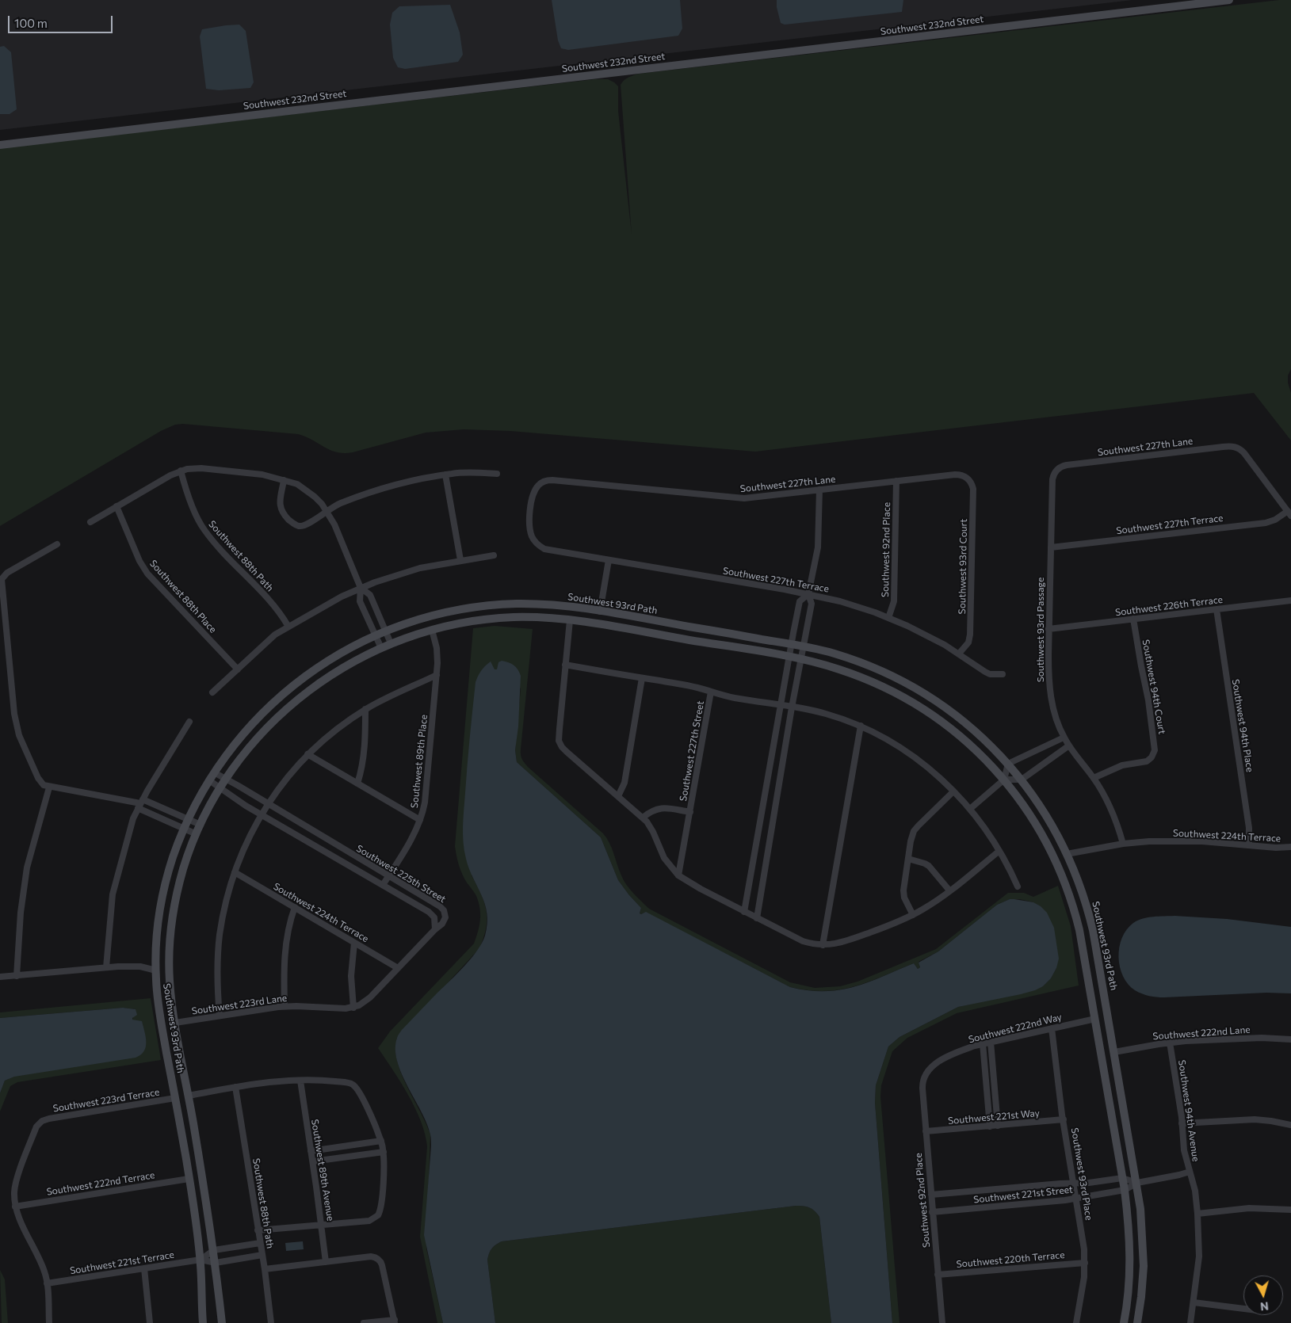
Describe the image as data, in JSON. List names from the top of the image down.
{
  "streets": {
    "street": [
      "Southwest 232nd Street",
      "Southwest 227th Lane",
      "Southwest 227th Terrace",
      "Southwest 92nd Place",
      "Southwest 88th Path",
      "Southwest 93rd Court",
      "Southwest 88th Place",
      "Southwest 93rd Path",
      "Southwest 226th Terrace",
      "Southwest 93rd Passage",
      "Southwest 94th Court",
      "Southwest 94th Place",
      "Southwest 227th Street",
      "Southwest 89th Place",
      "Southwest 224th Terrace",
      "Southwest 225th Street",
      "Southwest 223rd Lane",
      "Southwest 222nd Way",
      "Southwest 222nd Lane",
      "Southwest 223rd Terrace",
      "Southwest 94th Avenue",
      "Southwest 221st Way",
      "Southwest 89th Avenue",
      "Southwest 93rd Place",
      "Southwest 222nd Terrace",
      "Southwest 221st Street",
      "Southwest 220th Terrace",
      "Southwest 221st Terrace"
    ]
  },
  "crossings": [
    ["Southwest 227th Lane", "Southwest 227th Terrace"],
    ["Southwest 227th Lane", "Southwest 92nd Place"],
    ["Southwest 227th Lane", "Southwest 93rd Court"],
    ["Southwest 227th Lane", "Southwest 93rd Passage"],
    ["Southwest 227th Terrace", "Southwest 92nd Place"],
    ["Southwest 227th Terrace", "Southwest 93rd Court"],
    ["Southwest 227th Terrace", "Southwest 93rd Passage"],
    ["Southwest 92nd Place", "Southwest 222nd Way"],
    ["Southwest 92nd Place", "Southwest 221st Way"],
    ["Southwest 92nd Place", "Southwest 221st Street"],
    ["Southwest 92nd Place", "Southwest 220th Terrace"],
    ["Southwest 88th Path", "Southwest 221st Terrace"],
    ["Southwest 93rd Path", "Southwest 89th Place"],
    ["Southwest 93rd Path", "Southwest 224th Terrace"],
    ["Southwest 93rd Path", "Southwest 225th Street"],
    ["Southwest 93rd Path", "Southwest 223rd Lane"],
    ["Southwest 93rd Path", "Southwest 222nd Way"],
    ["Southwest 93rd Path", "Southwest 222nd Lane"],
    ["Southwest 93rd Path", "Southwest 223rd Terrace"],
    ["Southwest 93rd Path", "Southwest 222nd Terrace"],
    ["Southwest 93rd Path", "Southwest 221st Street"],
    ["Southwest 93rd Path", "Southwest 221st Terrace"],
    ["Southwest 226th Terrace", "Southwest 93rd Passage"],
    ["Southwest 226th Terrace", "Southwest 94th Court"],
    ["Southwest 226th Terrace", "Southwest 94th Place"],
    ["Southwest 93rd Passage", "Southwest 94th Court"],
    ["Southwest 93rd Passage", "Southwest 224th Terrace"],
    ["Southwest 94th Place", "Southwest 224th Terrace"],
    ["Southwest 89th Place", "Southwest 225th Street"],
    ["Southwest 222nd Way", "Southwest 93rd Place"],
    ["Southwest 222nd Lane", "Southwest 94th Avenue"],
    ["Southwest 223rd Terrace", "Southwest 222nd Terrace"],
    ["Southwest 94th Avenue", "Southwest 221st Street"],
    ["Southwest 221st Way", "Southwest 93rd Place"],
    ["Southwest 93rd Place", "Southwest 221st Street"],
    ["Southwest 93rd Place", "Southwest 220th Terrace"]
  ],
  "scale_bar": "100 m",
  "north": "bottom"
}
